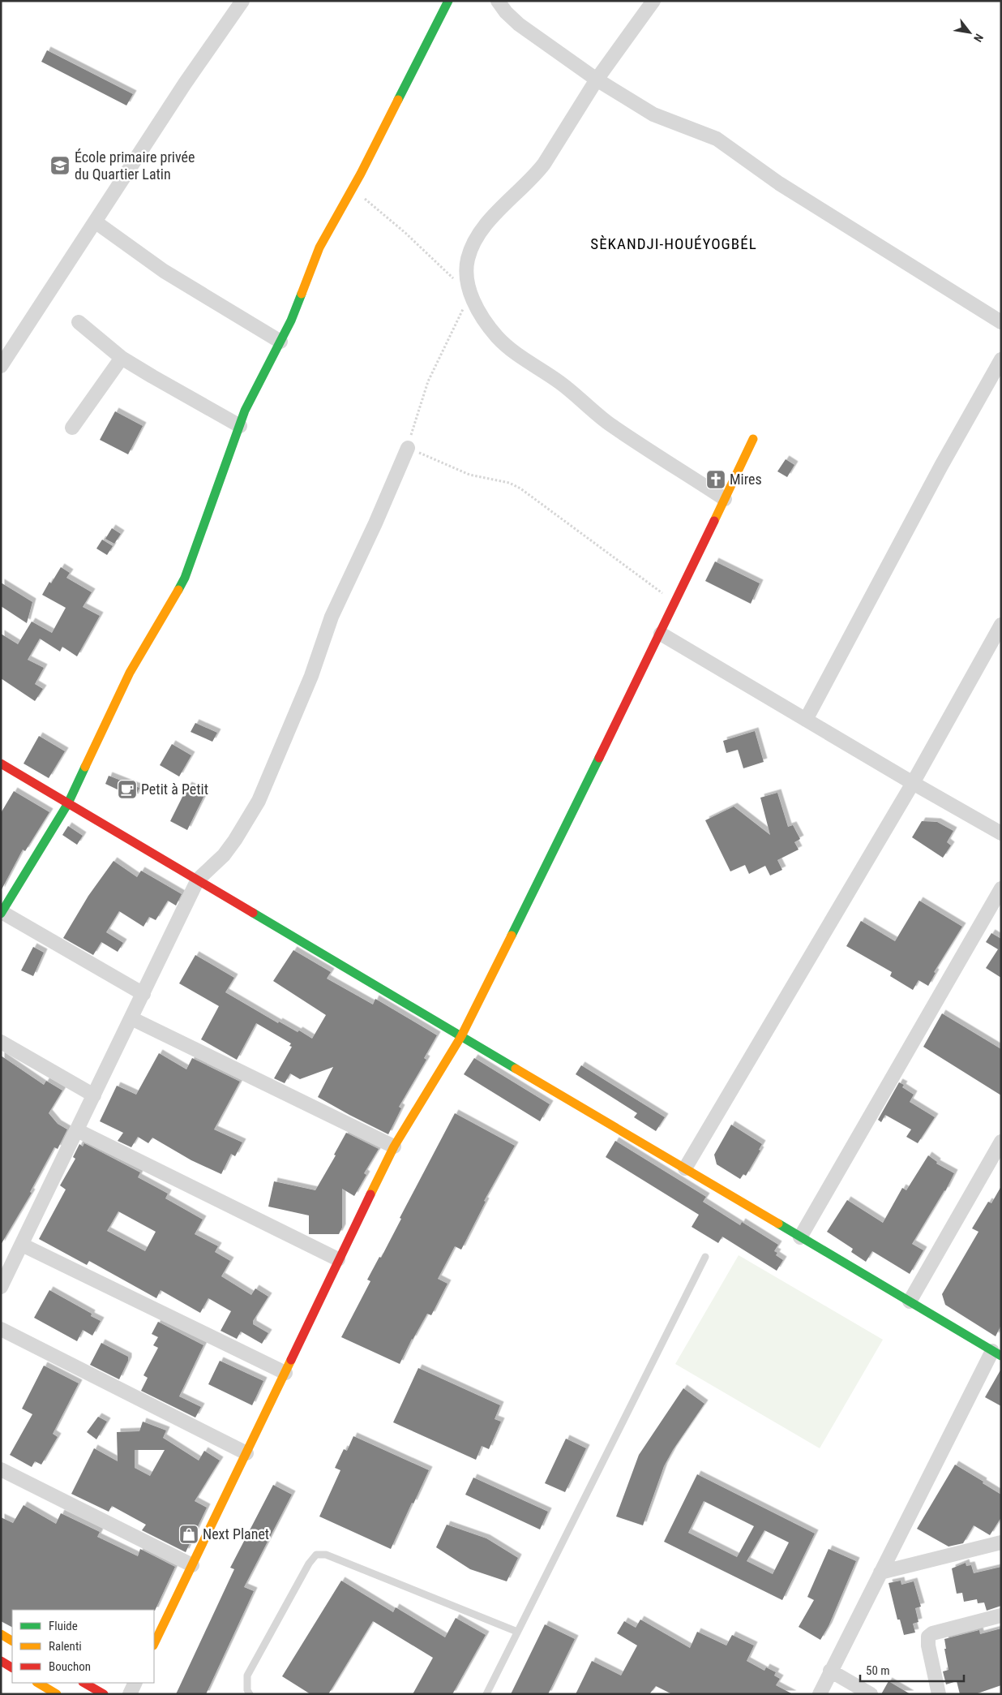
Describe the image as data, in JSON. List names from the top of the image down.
{
  "districts": ["SÈKANDJI-HOUÉYOGBÉL"],
  "places": {
    "school or university": ["École primaire privée du Quartier Latin"],
    "church": ["Mires"],
    "cafe": ["Petit à Petit"],
    "shop": ["Next Planet"]
  },
  "legend": ["Fluide", "Ralenti", "Bouchon"],
  "scale_bar": "50 m",
  "north": "bottom right"
}
